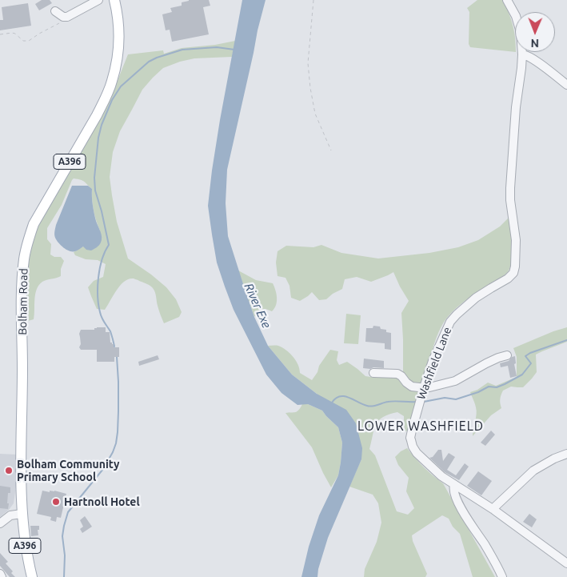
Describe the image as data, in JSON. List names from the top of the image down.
{
  "streets": {
    "main road": ["A396", "Bolham Road"],
    "street": ["Washfield Lane"]
  },
  "districts": ["LOWER WASHFIELD"],
  "water": ["River Exe"],
  "places": ["Bolham Community Primary School", "Hartnoll Hotel"],
  "north": "bottom"
}
